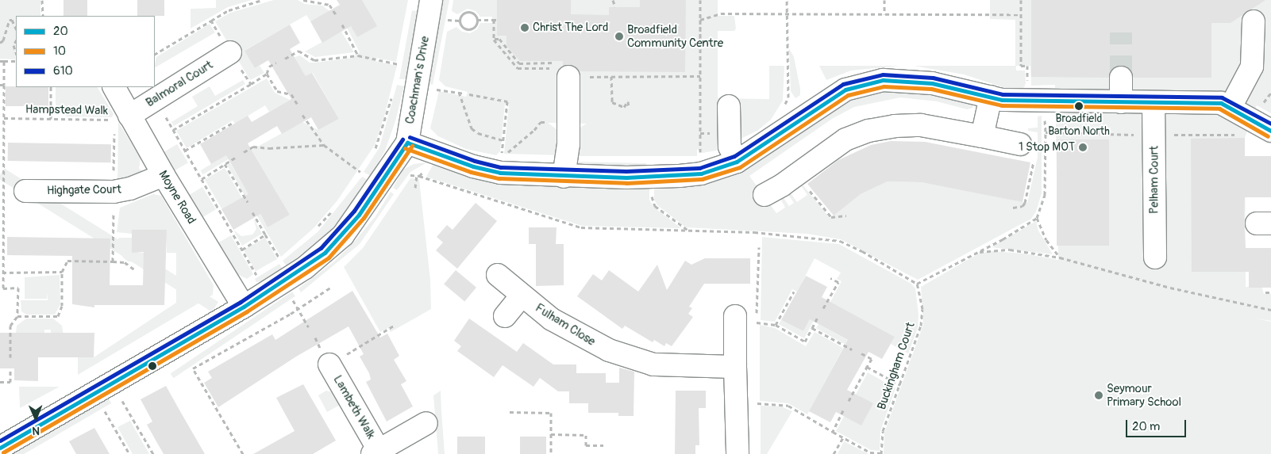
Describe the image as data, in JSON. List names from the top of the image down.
{
  "streets": {
    "street": [
      "Coachman's Drive",
      "Balmoral Court",
      "Pelham Court",
      "Highgate Court",
      "Moyne Road",
      "Fulham Close",
      "Lambeth Walk"
    ],
    "path": ["Hampstead Walk", "Buckingham Court"]
  },
  "crossings": [
    ["Coachman's Drive", "Moyne Road"],
    ["Balmoral Court", "Hampstead Walk"],
    ["Balmoral Court", "Moyne Road"],
    ["Hampstead Walk", "Moyne Road"],
    ["Highgate Court", "Moyne Road"]
  ],
  "places": [
    "Christ The Lord",
    "Broadfield Community Centre",
    "Broadfield Barton North",
    "1 Stop MOT",
    "Seymour Primary School"
  ],
  "lines": ["transit line 610", "transit line 20", "transit line 10"],
  "legend": ["20", "10", "610"],
  "scale_bar": "20 m",
  "north": "bottom"
}
